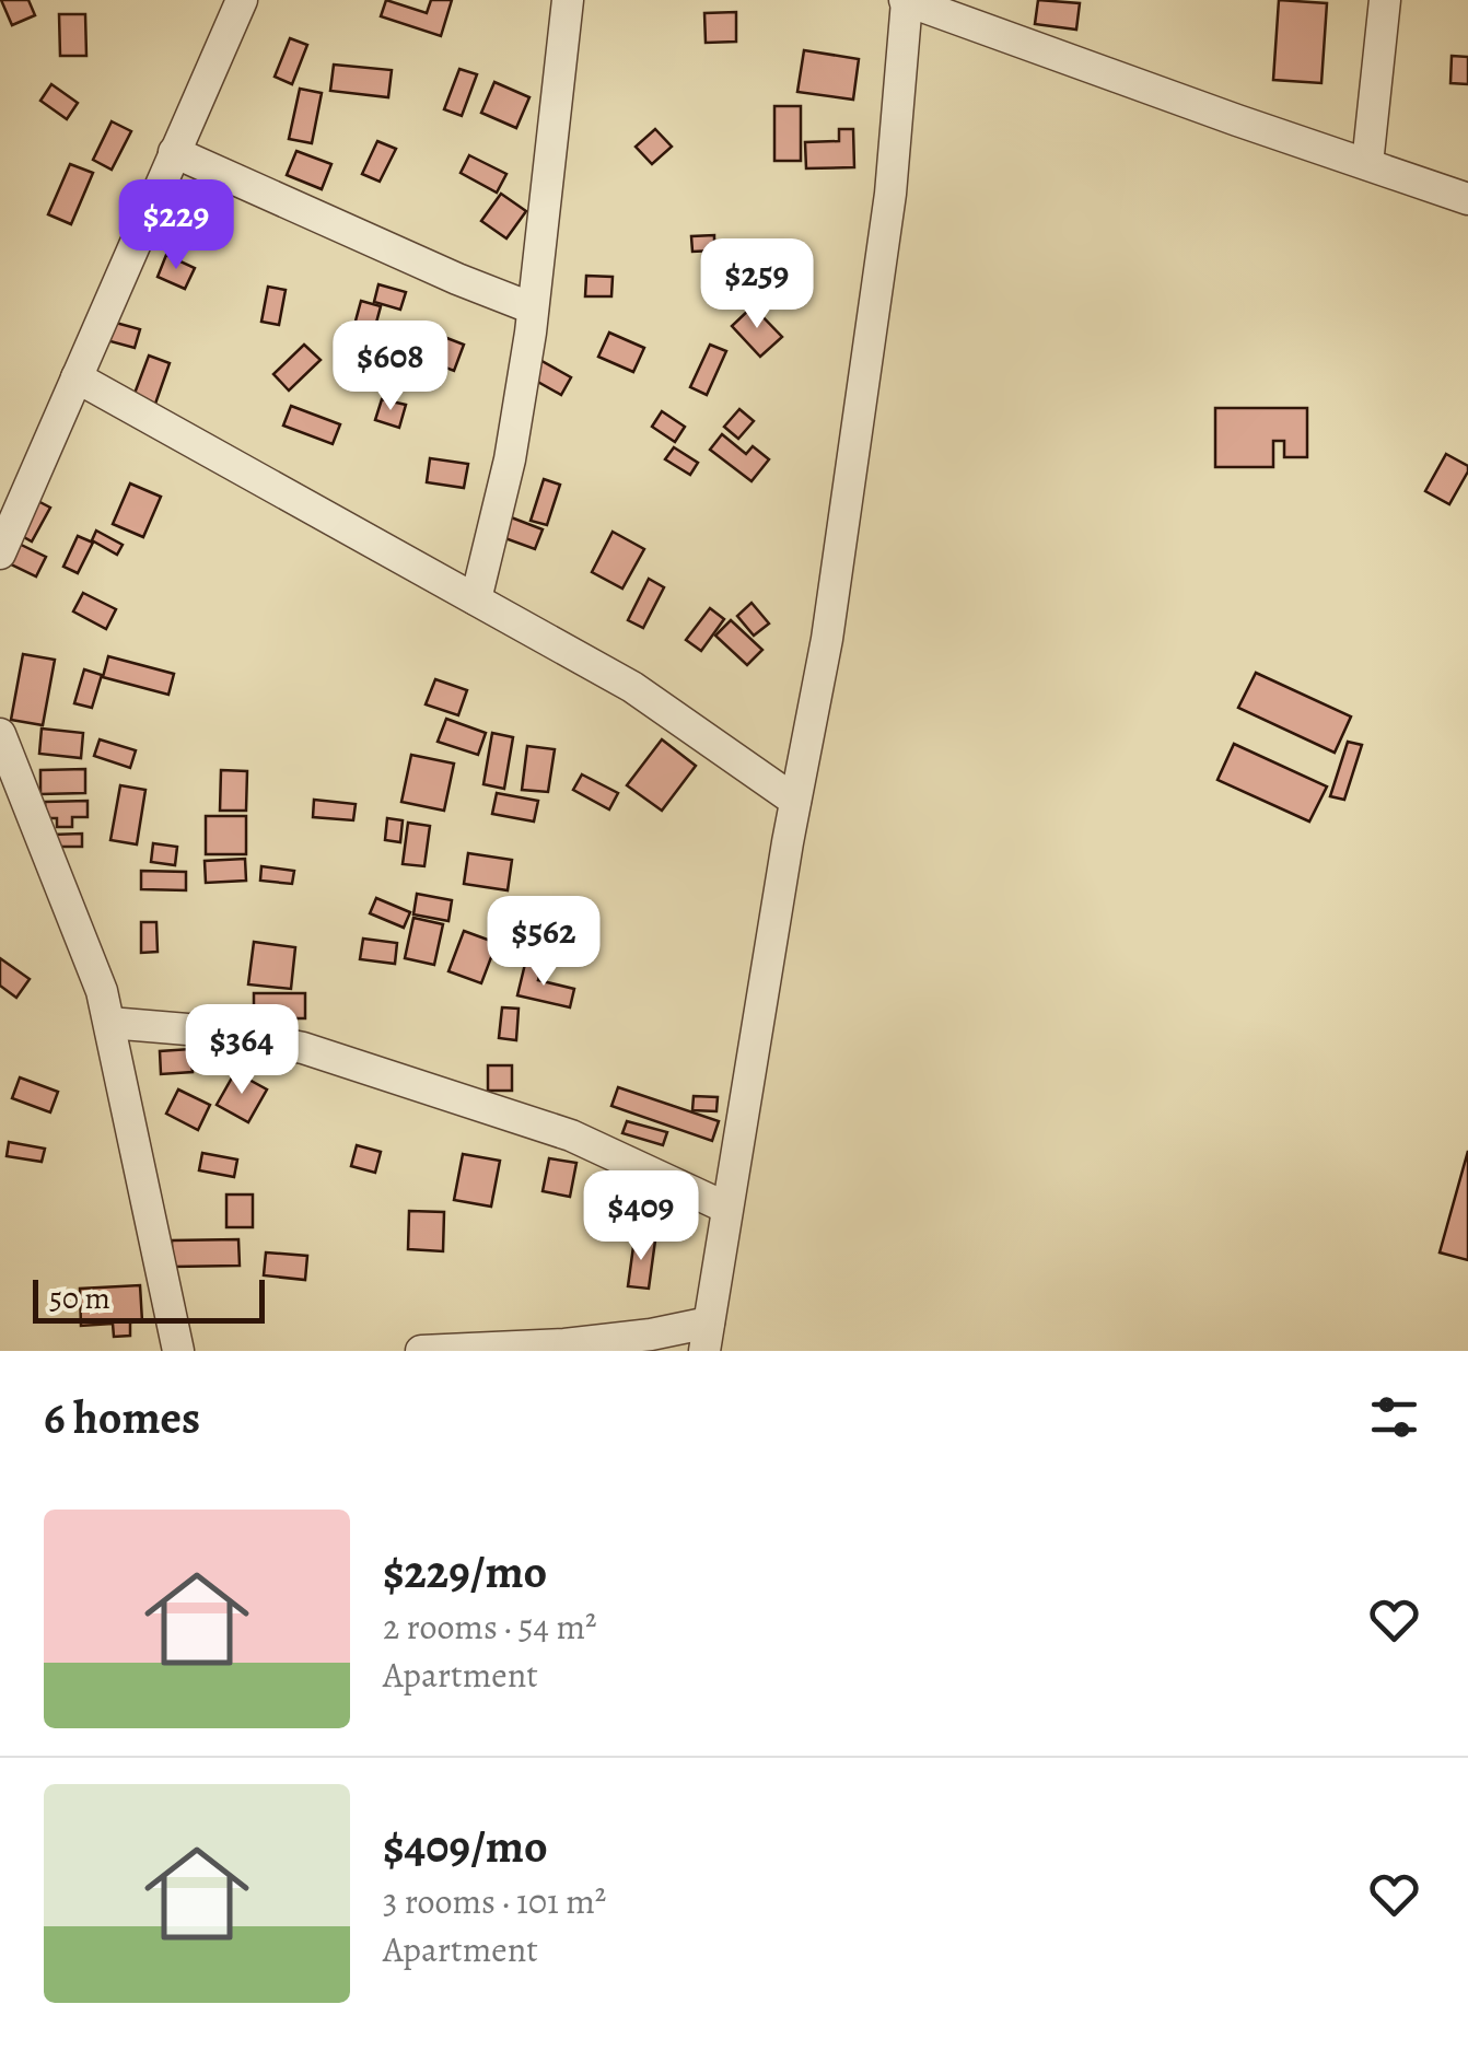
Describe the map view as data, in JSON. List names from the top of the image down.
{
  "scale_bar": "50 m",
  "page": {
    "price": [
      "$229",
      "$259",
      "$608",
      "$562",
      "$364",
      "$409"
    ],
    "scale": "50 m",
    "heading": "6 homes",
    "list": [
      {
        "name": "$229/mo",
        "note": "2 rooms · 54 m² · Apartment"
      },
      {
        "name": "$409/mo",
        "note": "3 rooms · 101 m² · Apartment"
      }
    ]
  }
}
